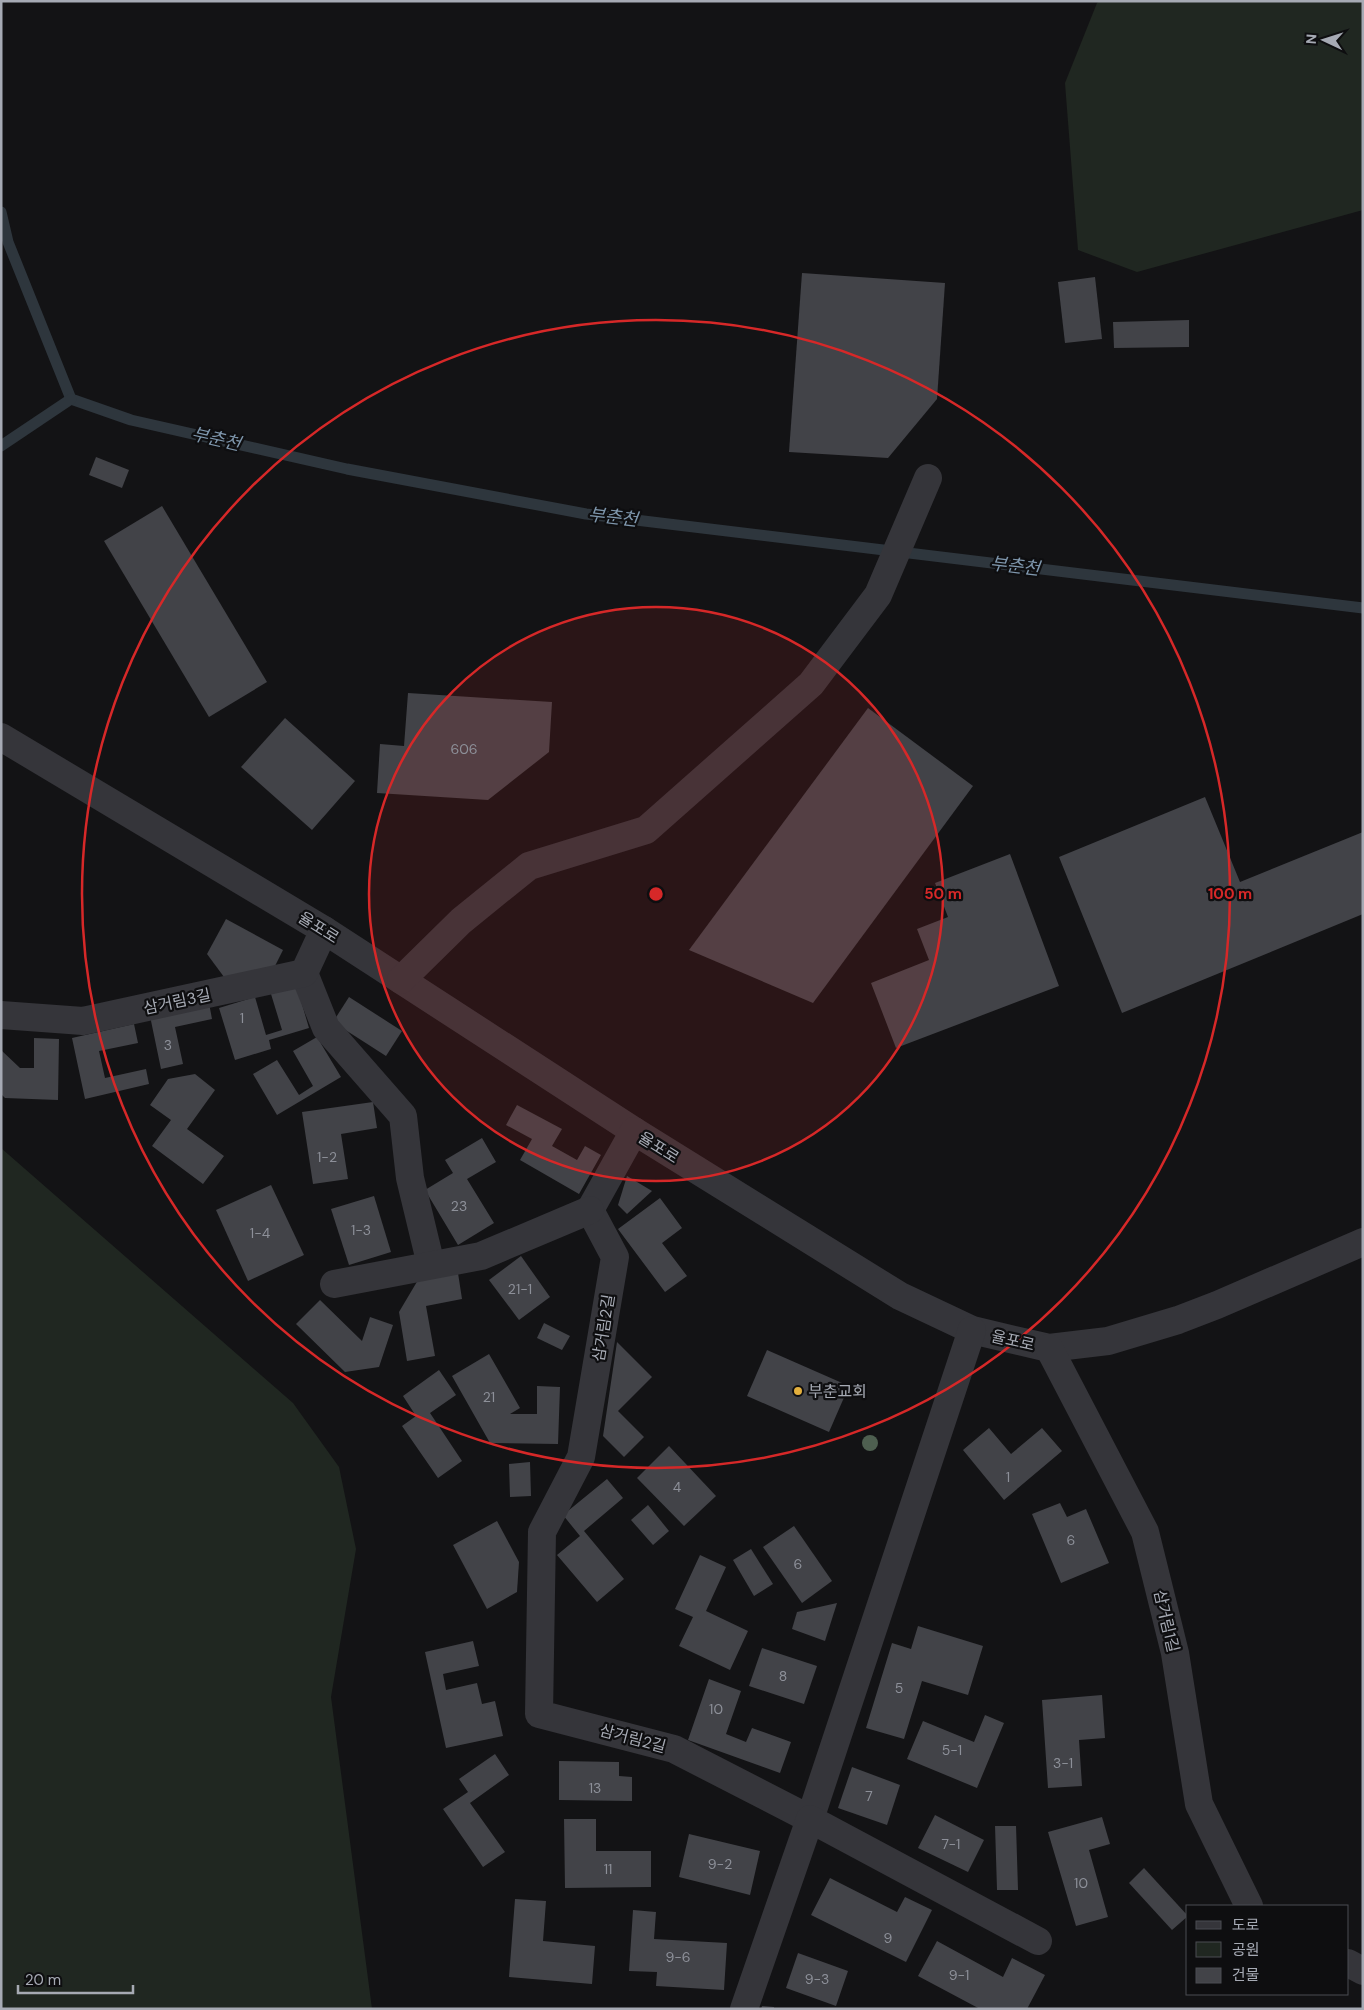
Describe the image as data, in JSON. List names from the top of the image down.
{
  "streets": {
    "street": [
      "율포로",
      "삼거림3길",
      "삼거림2길",
      "삼거림1길"
    ]
  },
  "crossings": [
    ["율포로", "삼거림1길"]
  ],
  "water": ["부춘천"],
  "places": ["부춘교회"],
  "house_numbers": [
    "606",
    "1",
    "3",
    "1-2",
    "23",
    "1-3",
    "1-4",
    "21-1",
    "21",
    "1",
    "4",
    "6",
    "6",
    "8",
    "5",
    "10",
    "5-1",
    "3-1",
    "13",
    "7",
    "7-1",
    "9-2",
    "11",
    "10",
    "9",
    "9-6",
    "9-1",
    "9-3"
  ],
  "legend": ["도로", "공원", "건물"],
  "scale_bar": "20 m",
  "north": "left",
  "rings": ["50 m", "100 m"]
}
